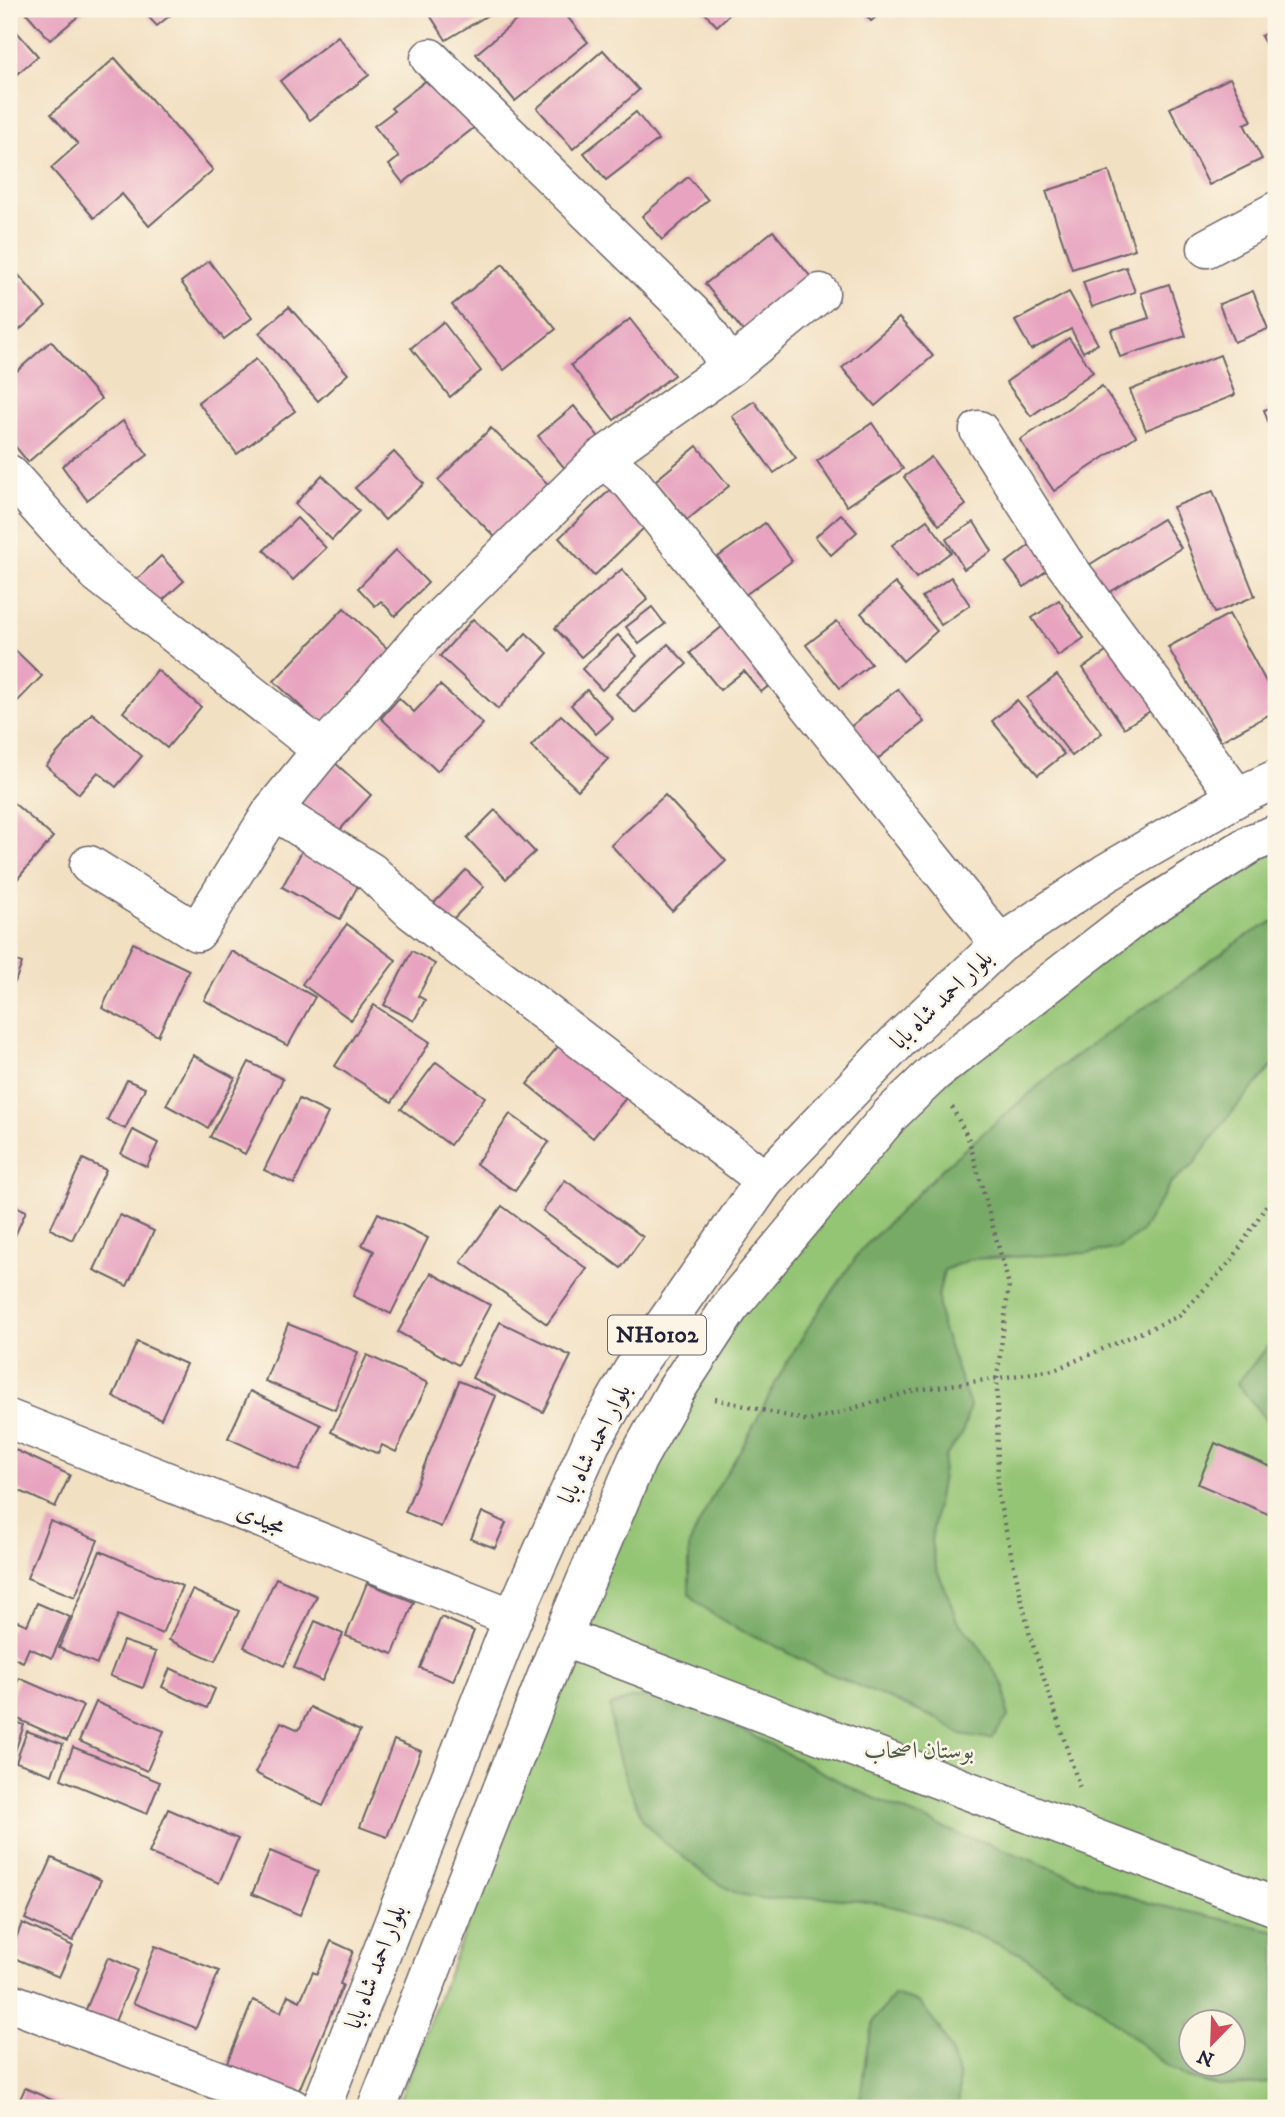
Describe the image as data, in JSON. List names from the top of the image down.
{
  "streets": {
    "main road": ["بلوار احمد شاه بابا", "NH0102", "مجیدی"]
  },
  "crossings": [
    ["بلوار احمد شاه بابا", "مجیدی"]
  ],
  "parks": ["بوستان اصحاب"],
  "north": "bottom left"
}
